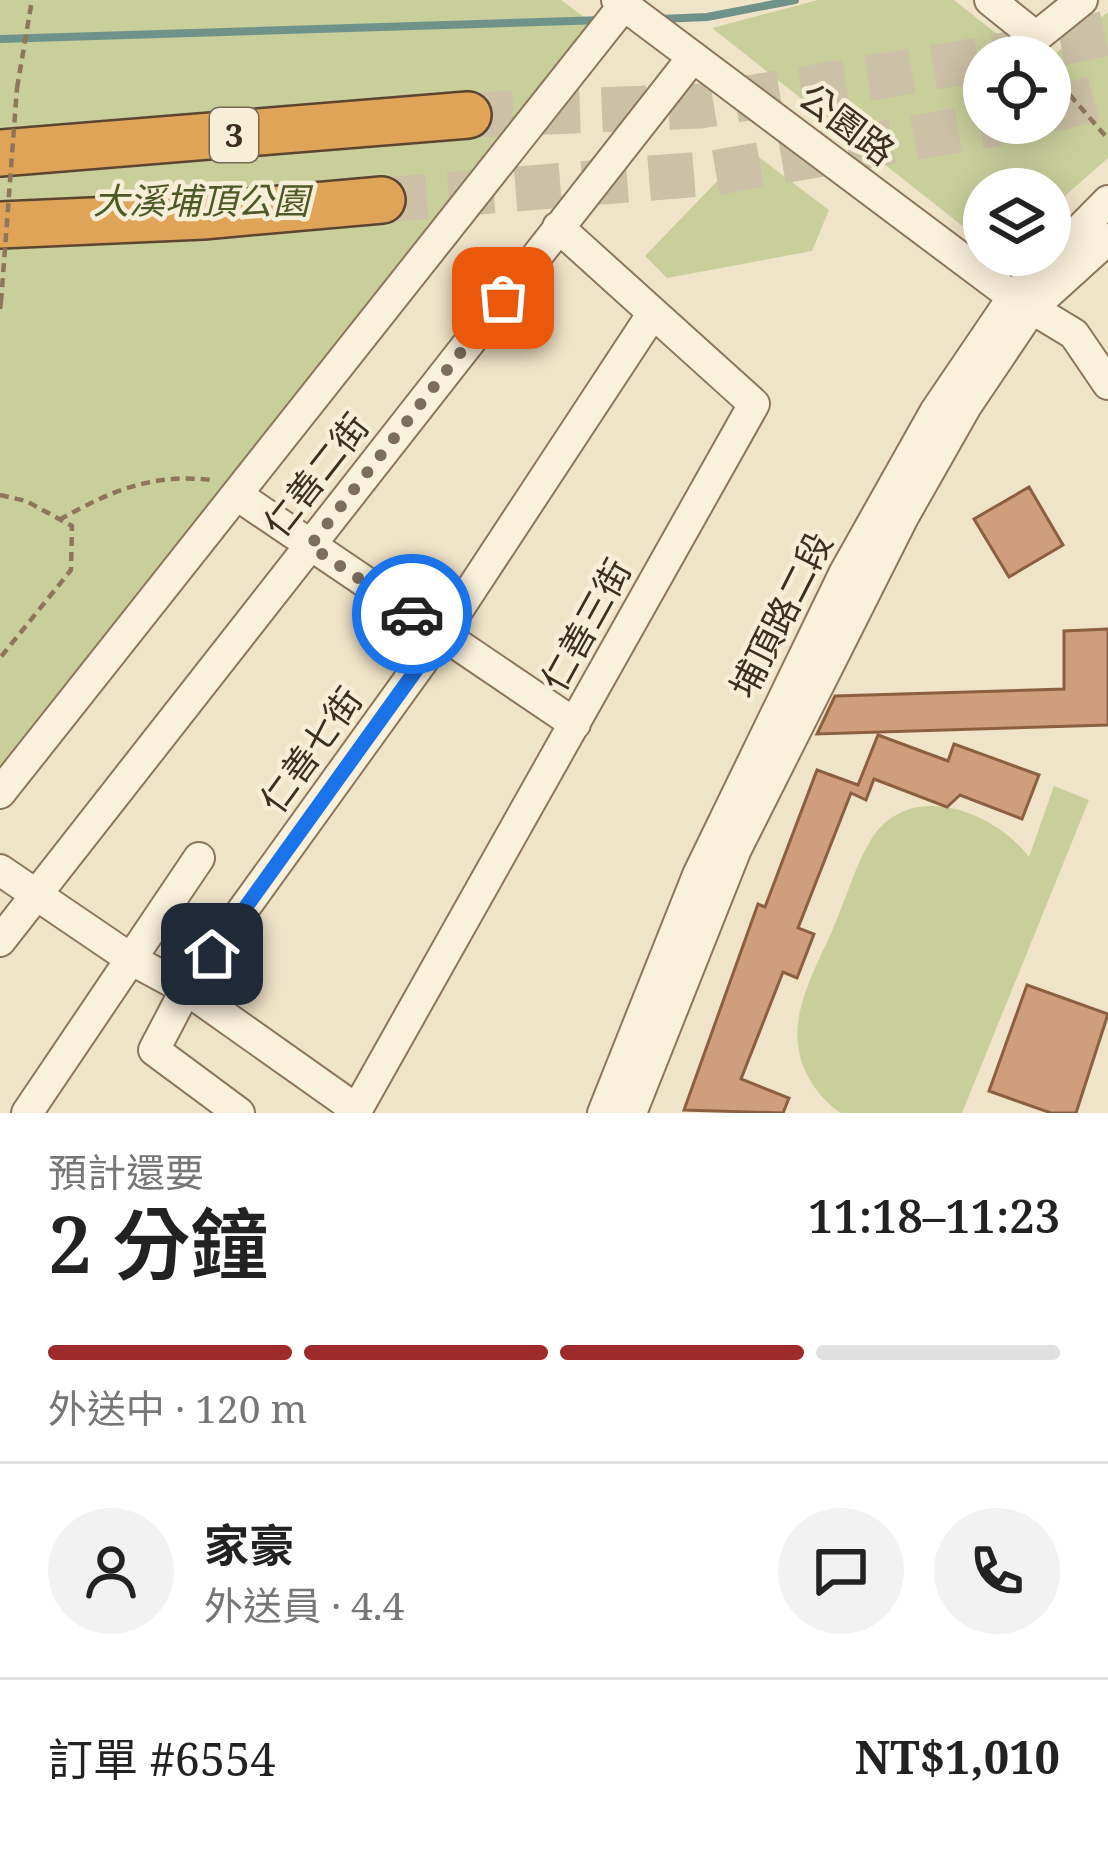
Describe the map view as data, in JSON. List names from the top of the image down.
{
  "streets": {
    "highway": ["3"],
    "street": [
      "公園路",
      "仁善二街",
      "埔頂路二段",
      "仁善三街",
      "仁善七街"
    ]
  },
  "crossings": [
    ["公園路", "仁善二街"],
    ["公園路", "埔頂路二段"],
    ["仁善二街", "仁善三街"],
    ["仁善三街", "仁善七街"]
  ],
  "parks": ["大溪埔頂公園"],
  "page": {
    "heading": ["2 分鐘", "預計還要", "11:18–11:23"],
    "panel": [
      "家豪",
      "外送員 · 4.4",
      "訂單 #6554",
      "NT$1,010"
    ],
    "bar": "外送中 · 120 m"
  }
}
